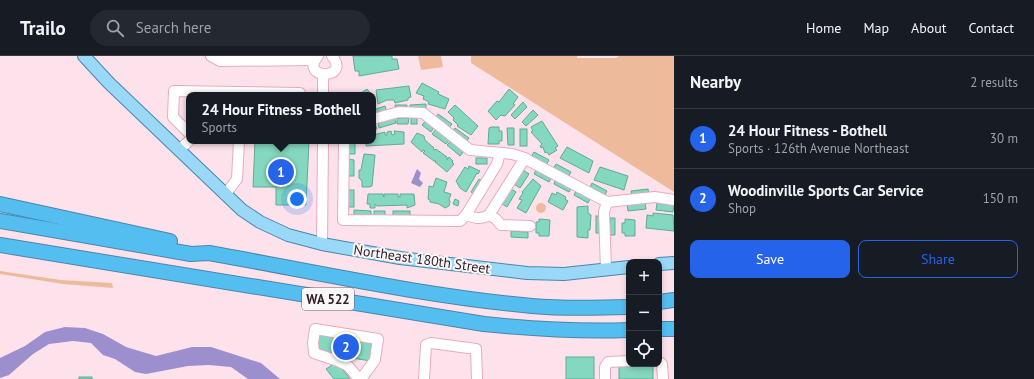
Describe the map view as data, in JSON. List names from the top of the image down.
{
  "streets": {
    "highway": ["WA 522"],
    "main road": ["Northeast 180th Street"]
  },
  "page": {
    "header": "Trailo",
    "search": "Search here",
    "nav": [
      "Home",
      "Map",
      "About",
      "Contact"
    ],
    "heading": ["Nearby", "2 results"],
    "popup": ["24 Hour Fitness - Bothell", "Sports"],
    "list": [
      {
        "mark": "1",
        "name": "24 Hour Fitness - Bothell",
        "note": "Sports · 126th Avenue Northeast",
        "value": "30 m"
      },
      {
        "mark": "2",
        "name": "Woodinville Sports Car Service",
        "note": "Shop",
        "value": "150 m"
      }
    ],
    "pins": ["1", "2"],
    "buttons": ["Save", "Share"],
    "map_buttons": ["+", "−"]
  }
}
